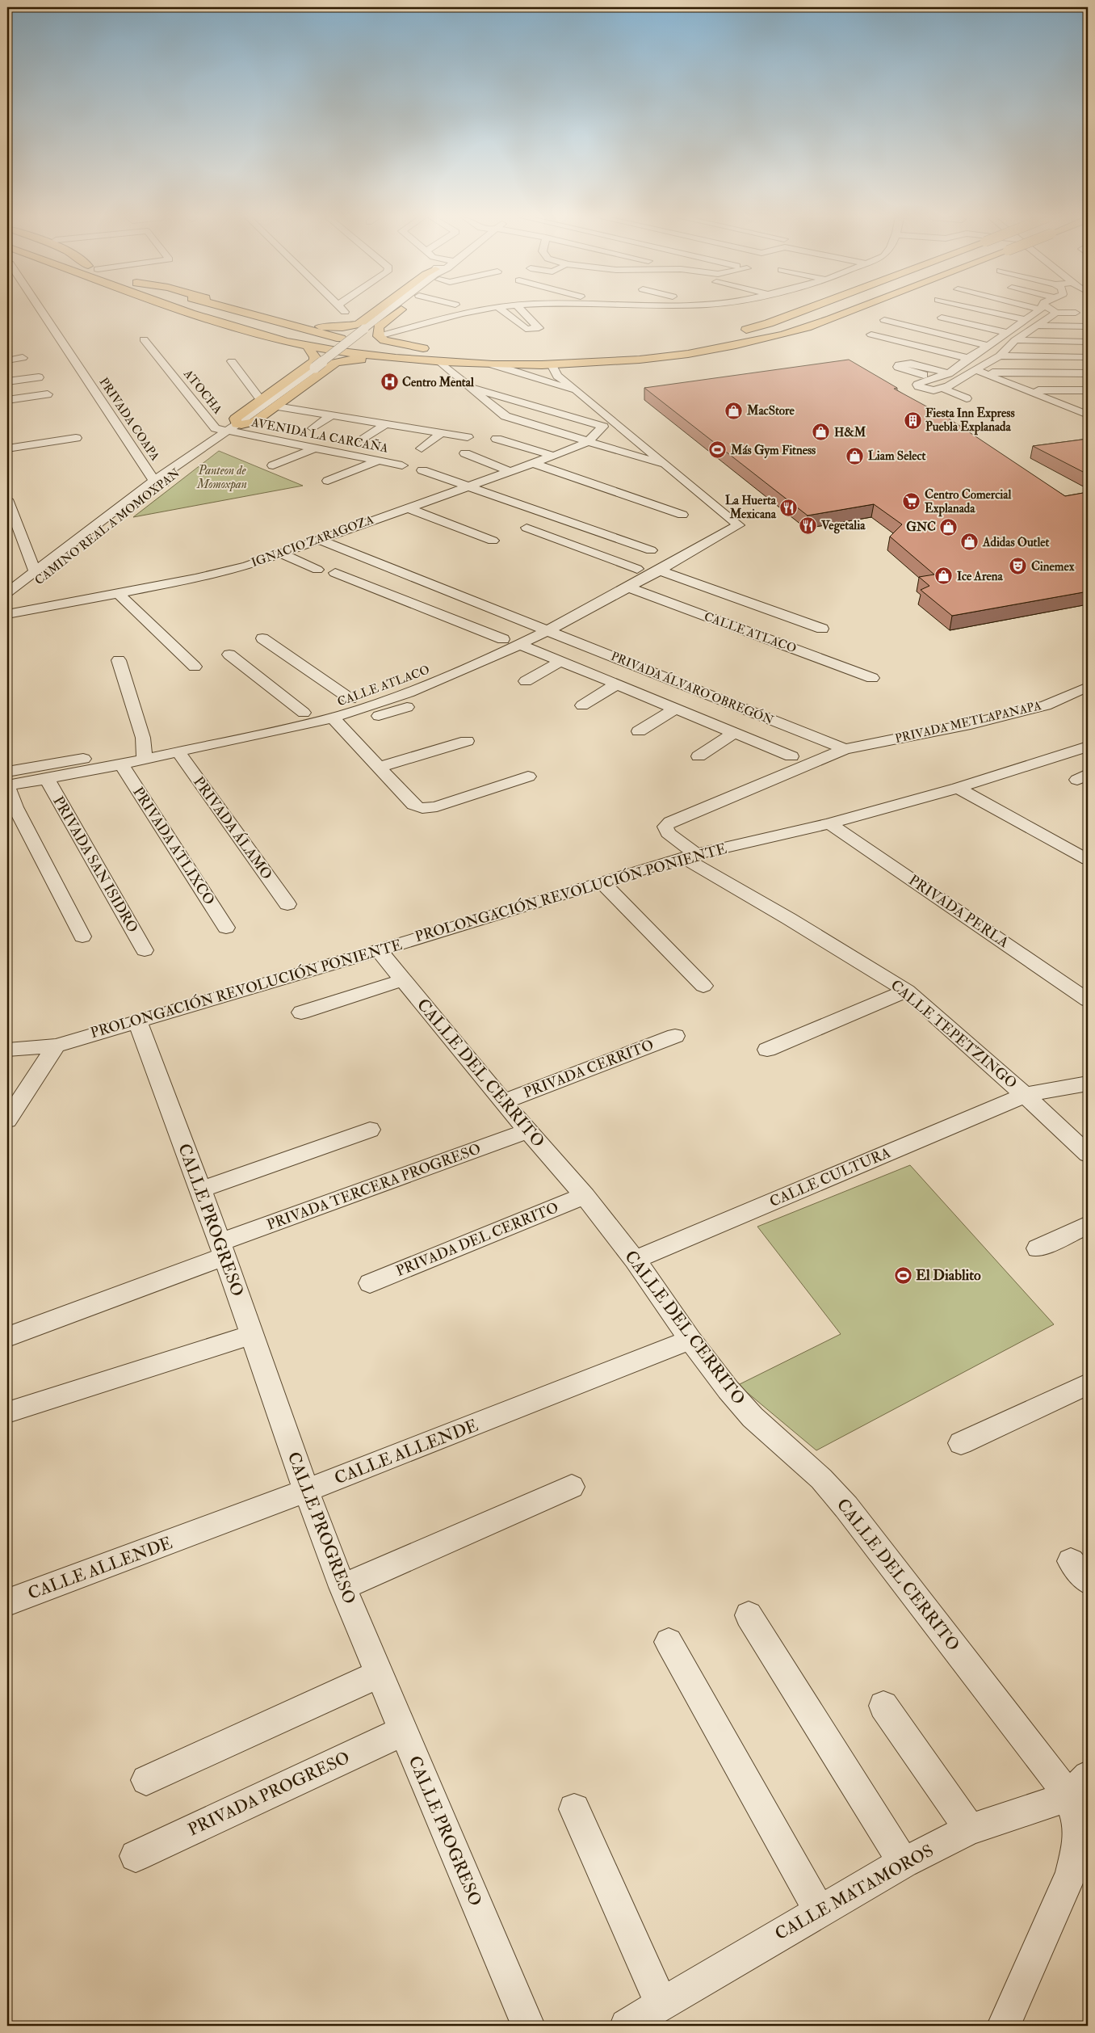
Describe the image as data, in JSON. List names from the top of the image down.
{
  "streets": {
    "street": [
      "ATOCHA",
      "PRIVADA COAPA",
      "AVENIDA LA CARCAÑA",
      "CAMINO REAL A MOMOXPAN",
      "IGNACIO ZARAGOZA",
      "CALLE ATLACO",
      "PRIVADA ÁLVARO OBREGÓN",
      "PRIVADA METLAPANAPA",
      "PRIVADA ÁLAMO",
      "PRIVADA ATLIXCO",
      "PRIVADA SAN ISIDRO",
      "PROLONGACIÓN REVOLUCIÓN PONIENTE",
      "PRIVADA PERLA",
      "CALLE TEPETZINGO",
      "PRIVADA CERRITO",
      "CALLE DEL CERRITO",
      "CALLE CULTURA",
      "PRIVADA TERCERA PROGRESO",
      "CALLE PROGRESO",
      "PRIVADA DEL CERRITO",
      "CALLE ALLENDE",
      "PRIVADA PROGRESO",
      "CALLE MATAMOROS"
    ]
  },
  "crossings": [
    ["ATOCHA", "AVENIDA LA CARCAÑA"],
    ["ATOCHA", "CAMINO REAL A MOMOXPAN"],
    ["PRIVADA COAPA", "CAMINO REAL A MOMOXPAN"],
    ["AVENIDA LA CARCAÑA", "CAMINO REAL A MOMOXPAN"],
    ["IGNACIO ZARAGOZA", "PRIVADA ÁLVARO OBREGÓN"],
    ["CALLE ATLACO", "PRIVADA ÁLVARO OBREGÓN"],
    ["CALLE ATLACO", "PRIVADA ÁLAMO"],
    ["CALLE ATLACO", "PRIVADA ATLIXCO"],
    ["CALLE ATLACO", "PRIVADA SAN ISIDRO"],
    ["PRIVADA ÁLVARO OBREGÓN", "PRIVADA METLAPANAPA"],
    ["PROLONGACIÓN REVOLUCIÓN PONIENTE", "PRIVADA PERLA"],
    ["PROLONGACIÓN REVOLUCIÓN PONIENTE", "CALLE TEPETZINGO"],
    ["PROLONGACIÓN REVOLUCIÓN PONIENTE", "CALLE DEL CERRITO"],
    ["PROLONGACIÓN REVOLUCIÓN PONIENTE", "CALLE PROGRESO"],
    ["CALLE TEPETZINGO", "CALLE CULTURA"],
    ["PRIVADA CERRITO", "CALLE DEL CERRITO"],
    ["CALLE DEL CERRITO", "CALLE CULTURA"],
    ["CALLE DEL CERRITO", "PRIVADA TERCERA PROGRESO"],
    ["CALLE DEL CERRITO", "PRIVADA DEL CERRITO"],
    ["CALLE DEL CERRITO", "CALLE ALLENDE"],
    ["CALLE DEL CERRITO", "CALLE MATAMOROS"],
    ["PRIVADA TERCERA PROGRESO", "CALLE PROGRESO"],
    ["CALLE PROGRESO", "CALLE ALLENDE"],
    ["CALLE PROGRESO", "PRIVADA PROGRESO"]
  ],
  "parks": ["Panteon de Momoxpan"],
  "places": {
    "hospital": ["Centro Mental"],
    "shop": [
      "MacStore",
      "H&M",
      "Liam Select",
      "GNC",
      "Adidas Outlet",
      "Ice Arena"
    ],
    "building": ["Fiesta Inn Express Puebla Explanada"],
    "sports": ["Más Gym Fitness", "El Diablito"],
    "supermarket": ["Centro Comercial Explanada"],
    "restaurant": ["La Huerta Mexicana", "Vegetalia"],
    "theatre": ["Cinemex"]
  }
}
